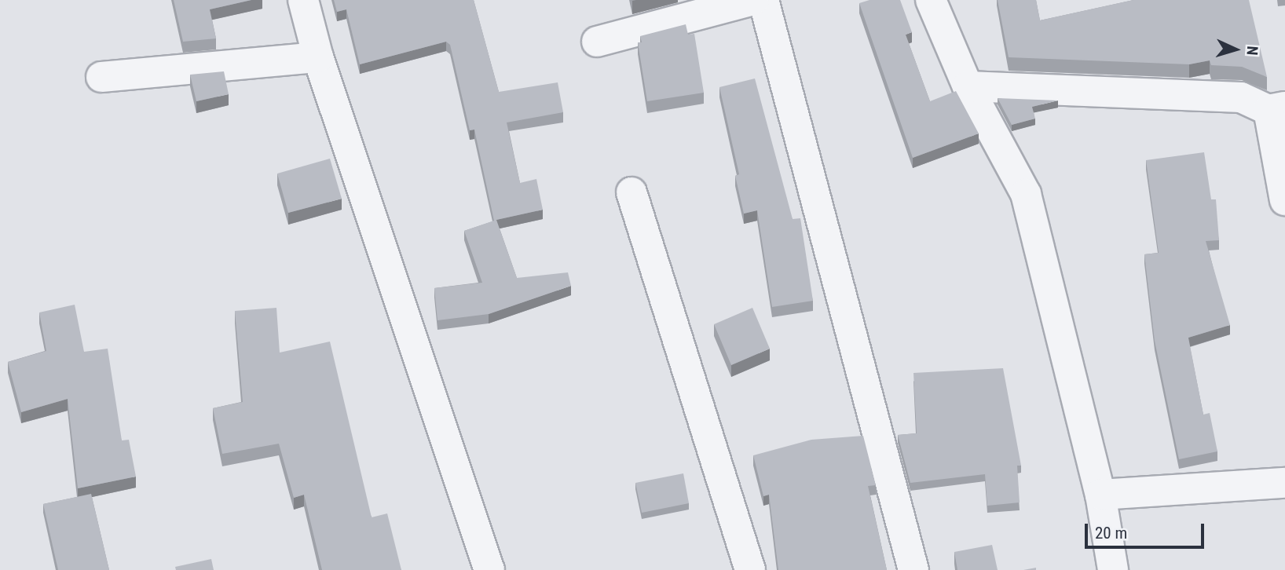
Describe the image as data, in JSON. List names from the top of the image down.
{
  "scale_bar": "20 m",
  "north": "right"
}
